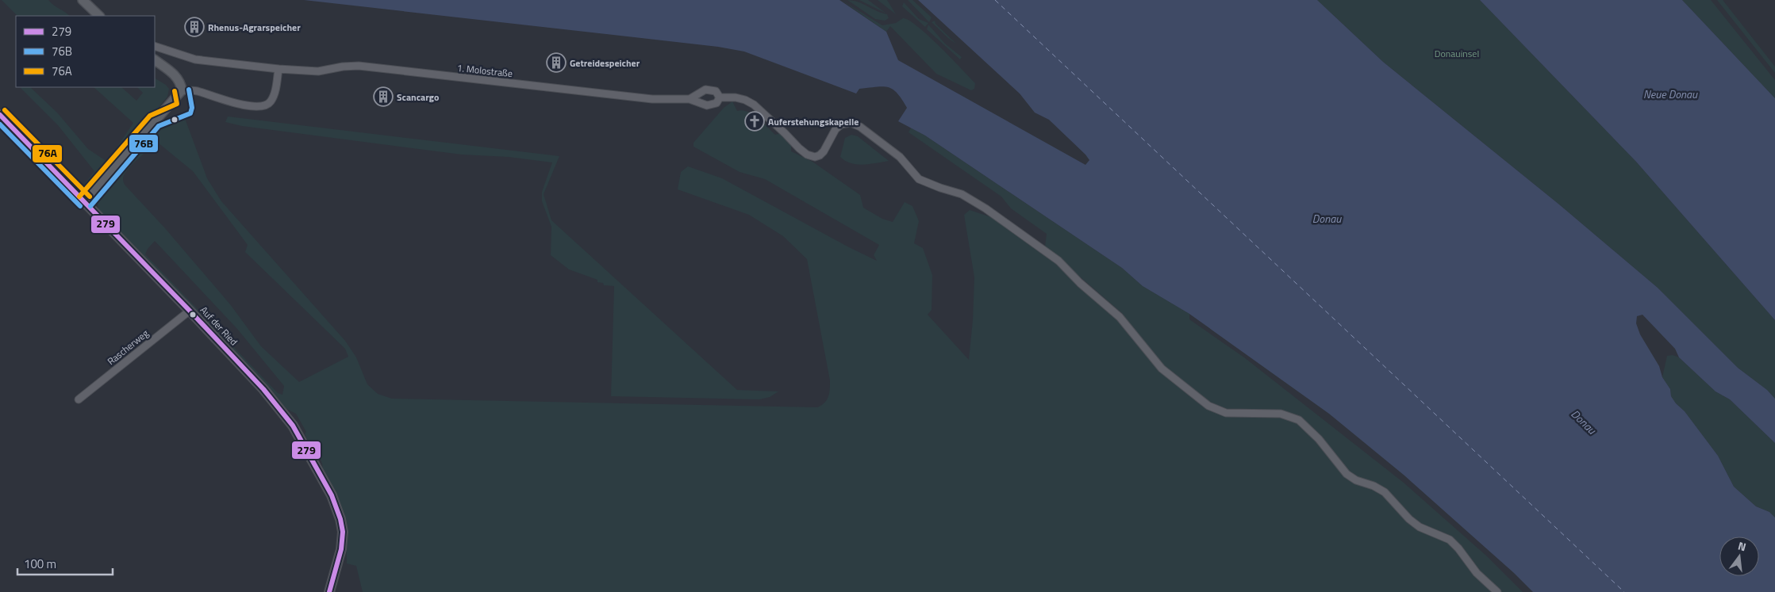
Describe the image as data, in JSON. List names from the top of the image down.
{
  "streets": {
    "main road": ["Auf der Ried"],
    "street": ["1. Molostraße", "Rascherweg"]
  },
  "crossings": [
    ["Auf der Ried", "Rascherweg"]
  ],
  "water": ["Neue Donau", "Donau"],
  "parks": ["Donauinsel"],
  "places": {
    "building": ["Rhenus-Agrarspeicher", "Getreidespeicher", "Scancargo"],
    "church": ["Auferstehungskapelle"]
  },
  "lines": ["transit line 76B", "transit line 76A", "transit line 279"],
  "legend": ["279", "76B", "76A"],
  "scale_bar": "100 m",
  "north": "top"
}
